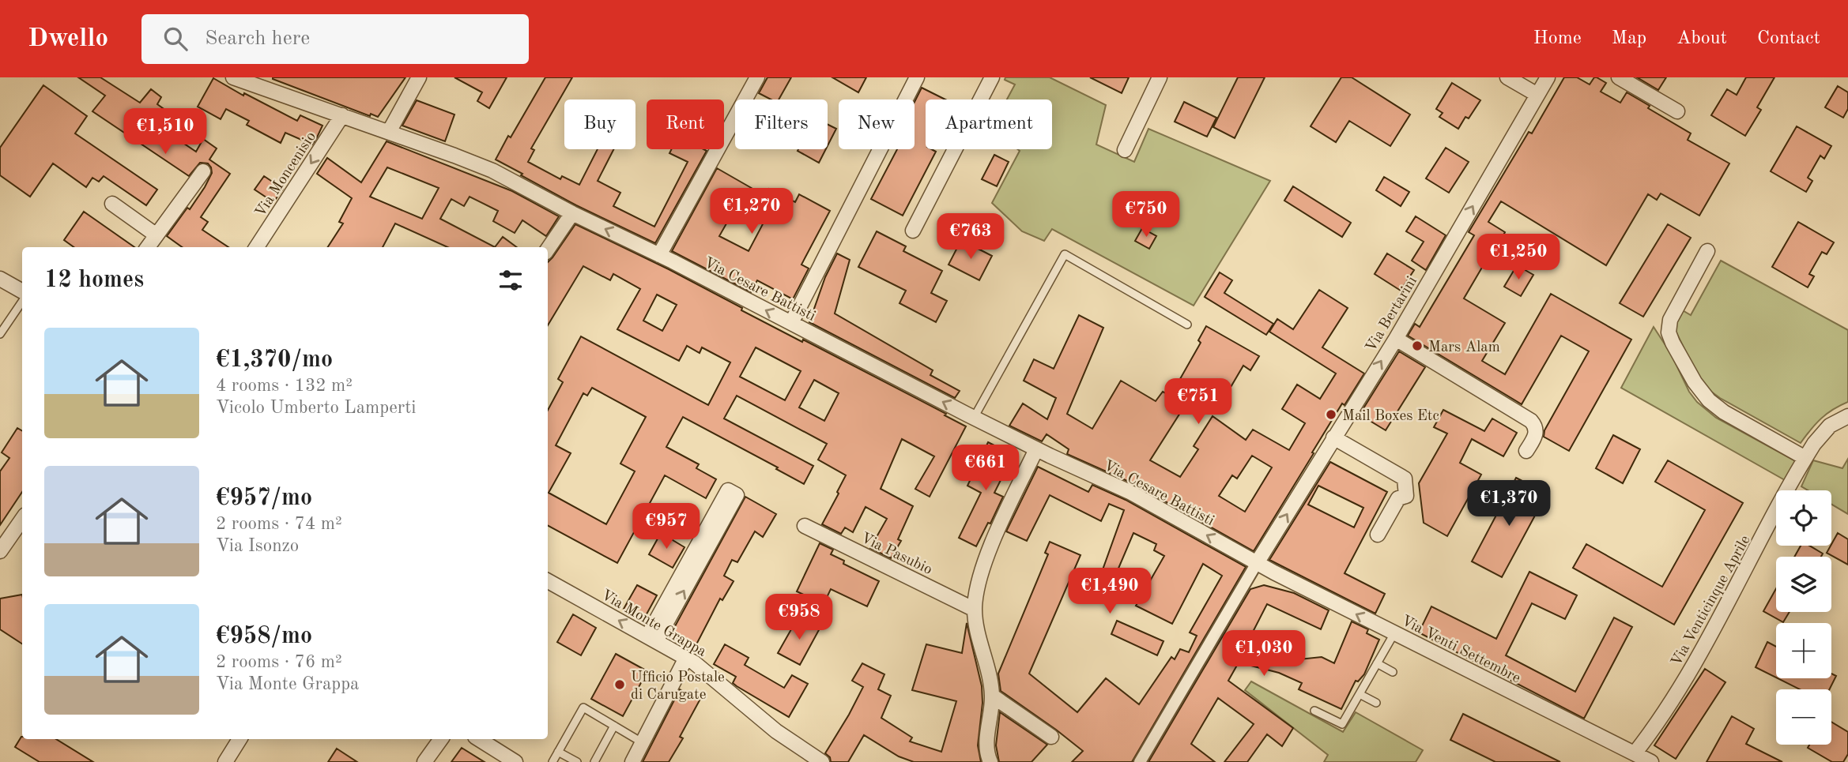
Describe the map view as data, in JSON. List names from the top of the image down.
{
  "streets": {
    "street": [
      "Via Moncenisio",
      "Via Cesare Battisti",
      "Via Bertarini",
      "Via Pasubio",
      "Via Venticinque Aprile",
      "Via Monte Grappa",
      "Via Venti Settembre"
    ]
  },
  "crossings": [
    ["Via Moncenisio", "Via Cesare Battisti"],
    ["Via Cesare Battisti", "Via Bertarini"],
    ["Via Cesare Battisti", "Via Venti Settembre"],
    ["Via Bertarini", "Via Venti Settembre"],
    ["Via Venticinque Aprile", "Via Venti Settembre"]
  ],
  "one_way": [
    "Via Moncenisio",
    "Via Cesare Battisti",
    "Via Bertarini",
    "Via Monte Grappa"
  ],
  "places": ["Mars Alam", "Mail Boxes Etc", "Ufficio Postale di Carugate"],
  "page": {
    "header": "Dwello",
    "search": "Search here",
    "nav": [
      "Home",
      "Map",
      "About",
      "Contact"
    ],
    "chip": [
      "Buy",
      "Rent",
      "Filters",
      "New",
      "Apartment"
    ],
    "price": [
      "€1,510",
      "€1,270",
      "€750",
      "€763",
      "€1,250",
      "€751",
      "€661",
      "€1,370",
      "€957",
      "€1,490",
      "€958",
      "€1,030"
    ],
    "heading": "12 homes",
    "list": [
      {
        "name": "€1,370/mo",
        "note": "4 rooms · 132 m² · Vicolo Umberto Lamperti"
      },
      {
        "name": "€957/mo",
        "note": "2 rooms · 74 m² · Via Isonzo"
      },
      {
        "name": "€958/mo",
        "note": "2 rooms · 76 m² · Via Monte Grappa"
      }
    ],
    "map_buttons": ["+", "−"]
  }
}
